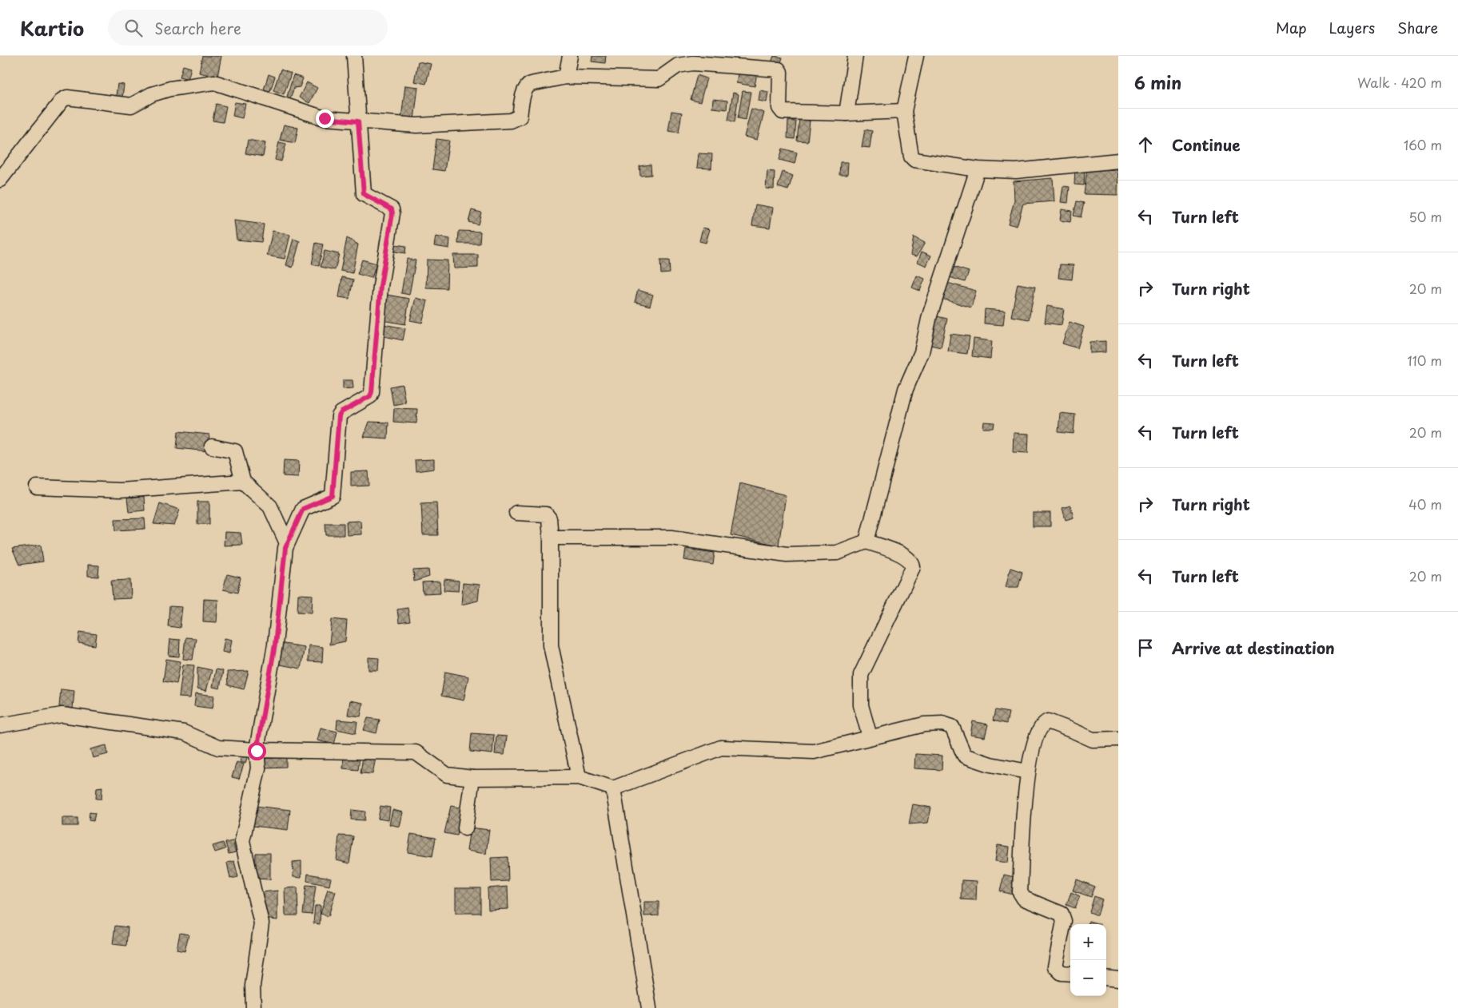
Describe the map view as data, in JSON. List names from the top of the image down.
{
  "page": {
    "header": "Kartio",
    "search": "Search here",
    "nav": ["Map", "Layers", "Share"],
    "heading": ["6 min", "Walk · 420 m"],
    "list": [
      ["Continue", "160 m"],
      ["Turn left", "50 m"],
      ["Turn right", "20 m"],
      ["Turn left", "110 m"],
      ["Turn left", "20 m"],
      ["Turn right", "40 m"],
      ["Turn left", "20 m"],
      "Arrive at destination"
    ],
    "map_buttons": ["+", "−"]
  }
}
